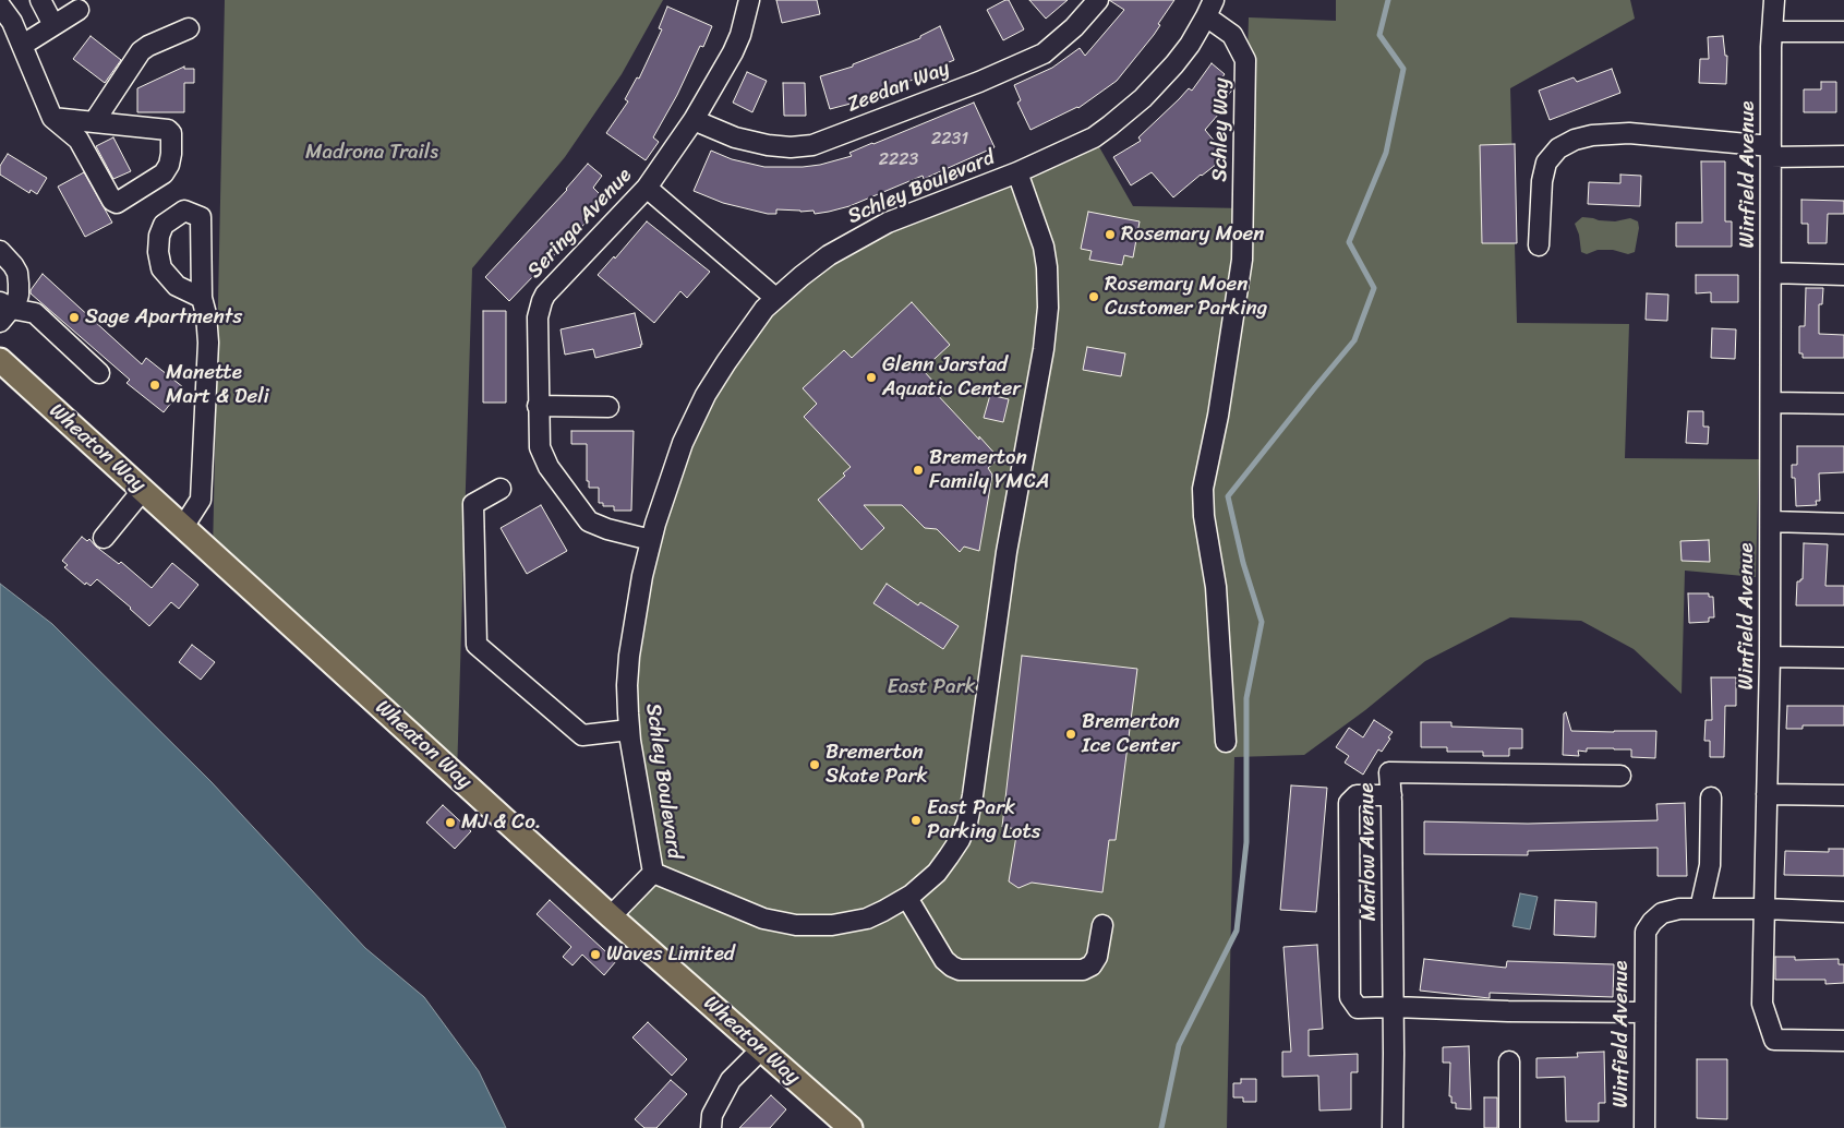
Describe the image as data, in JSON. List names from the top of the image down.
{
  "streets": {
    "main road": ["Wheaton Way"],
    "street": [
      "Zeedan Way",
      "Schley Way",
      "Winfield Avenue",
      "Schley Boulevard",
      "Seringa Avenue",
      "Marlow Avenue"
    ]
  },
  "crossings": [
    ["Zeedan Way", "Seringa Avenue"],
    ["Schley Way", "Schley Boulevard"],
    ["Schley Boulevard", "Seringa Avenue"],
    ["Schley Boulevard", "Wheaton Way"]
  ],
  "parks": ["Madrona Trails", "East Park"],
  "places": [
    "Rosemary Moen",
    "Rosemary Moen Customer Parking",
    "Sage Apartments",
    "Glenn Jarstad Aquatic Center",
    "Manette Mart & Deli",
    "Bremerton Family YMCA",
    "Bremerton Ice Center",
    "Bremerton Skate Park",
    "East Park Parking Lots",
    "MJ & Co.",
    "Waves Limited"
  ],
  "house_numbers": ["2231", "2223"]
}
